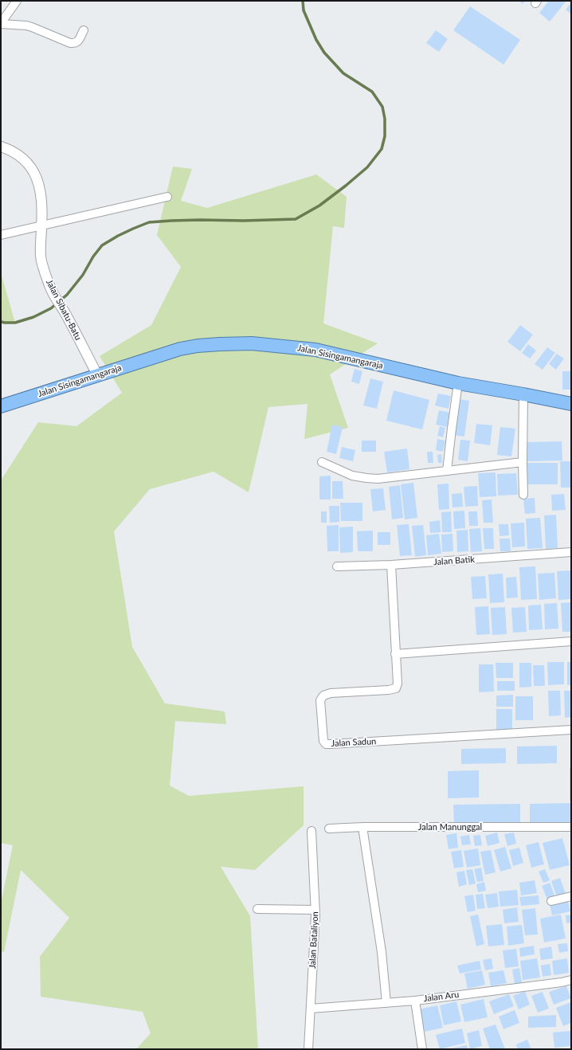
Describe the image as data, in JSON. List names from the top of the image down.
{
  "streets": {
    "highway": ["Jalan Sisingamangaraja"],
    "street": [
      "Jalan Sibatu-Batu",
      "Jalan Batik",
      "Jalan Sadun",
      "Jalan Manunggal",
      "Jalan Bataliyon",
      "Jalan Aru"
    ]
  },
  "crossings": [
    ["Jalan Sibatu-Batu", "Jalan Sisingamangaraja"],
    ["Jalan Batik", "Jalan Sadun"],
    ["Jalan Bataliyon", "Jalan Aru"]
  ]
}
